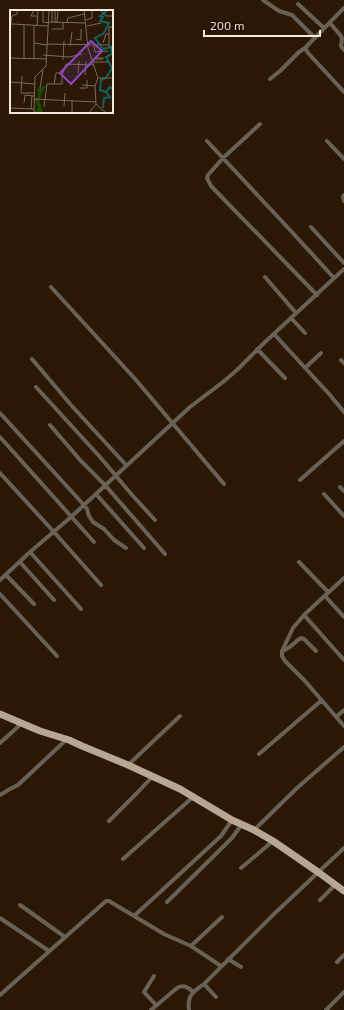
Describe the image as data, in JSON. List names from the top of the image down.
{
  "scale_bar": "200 m"
}
